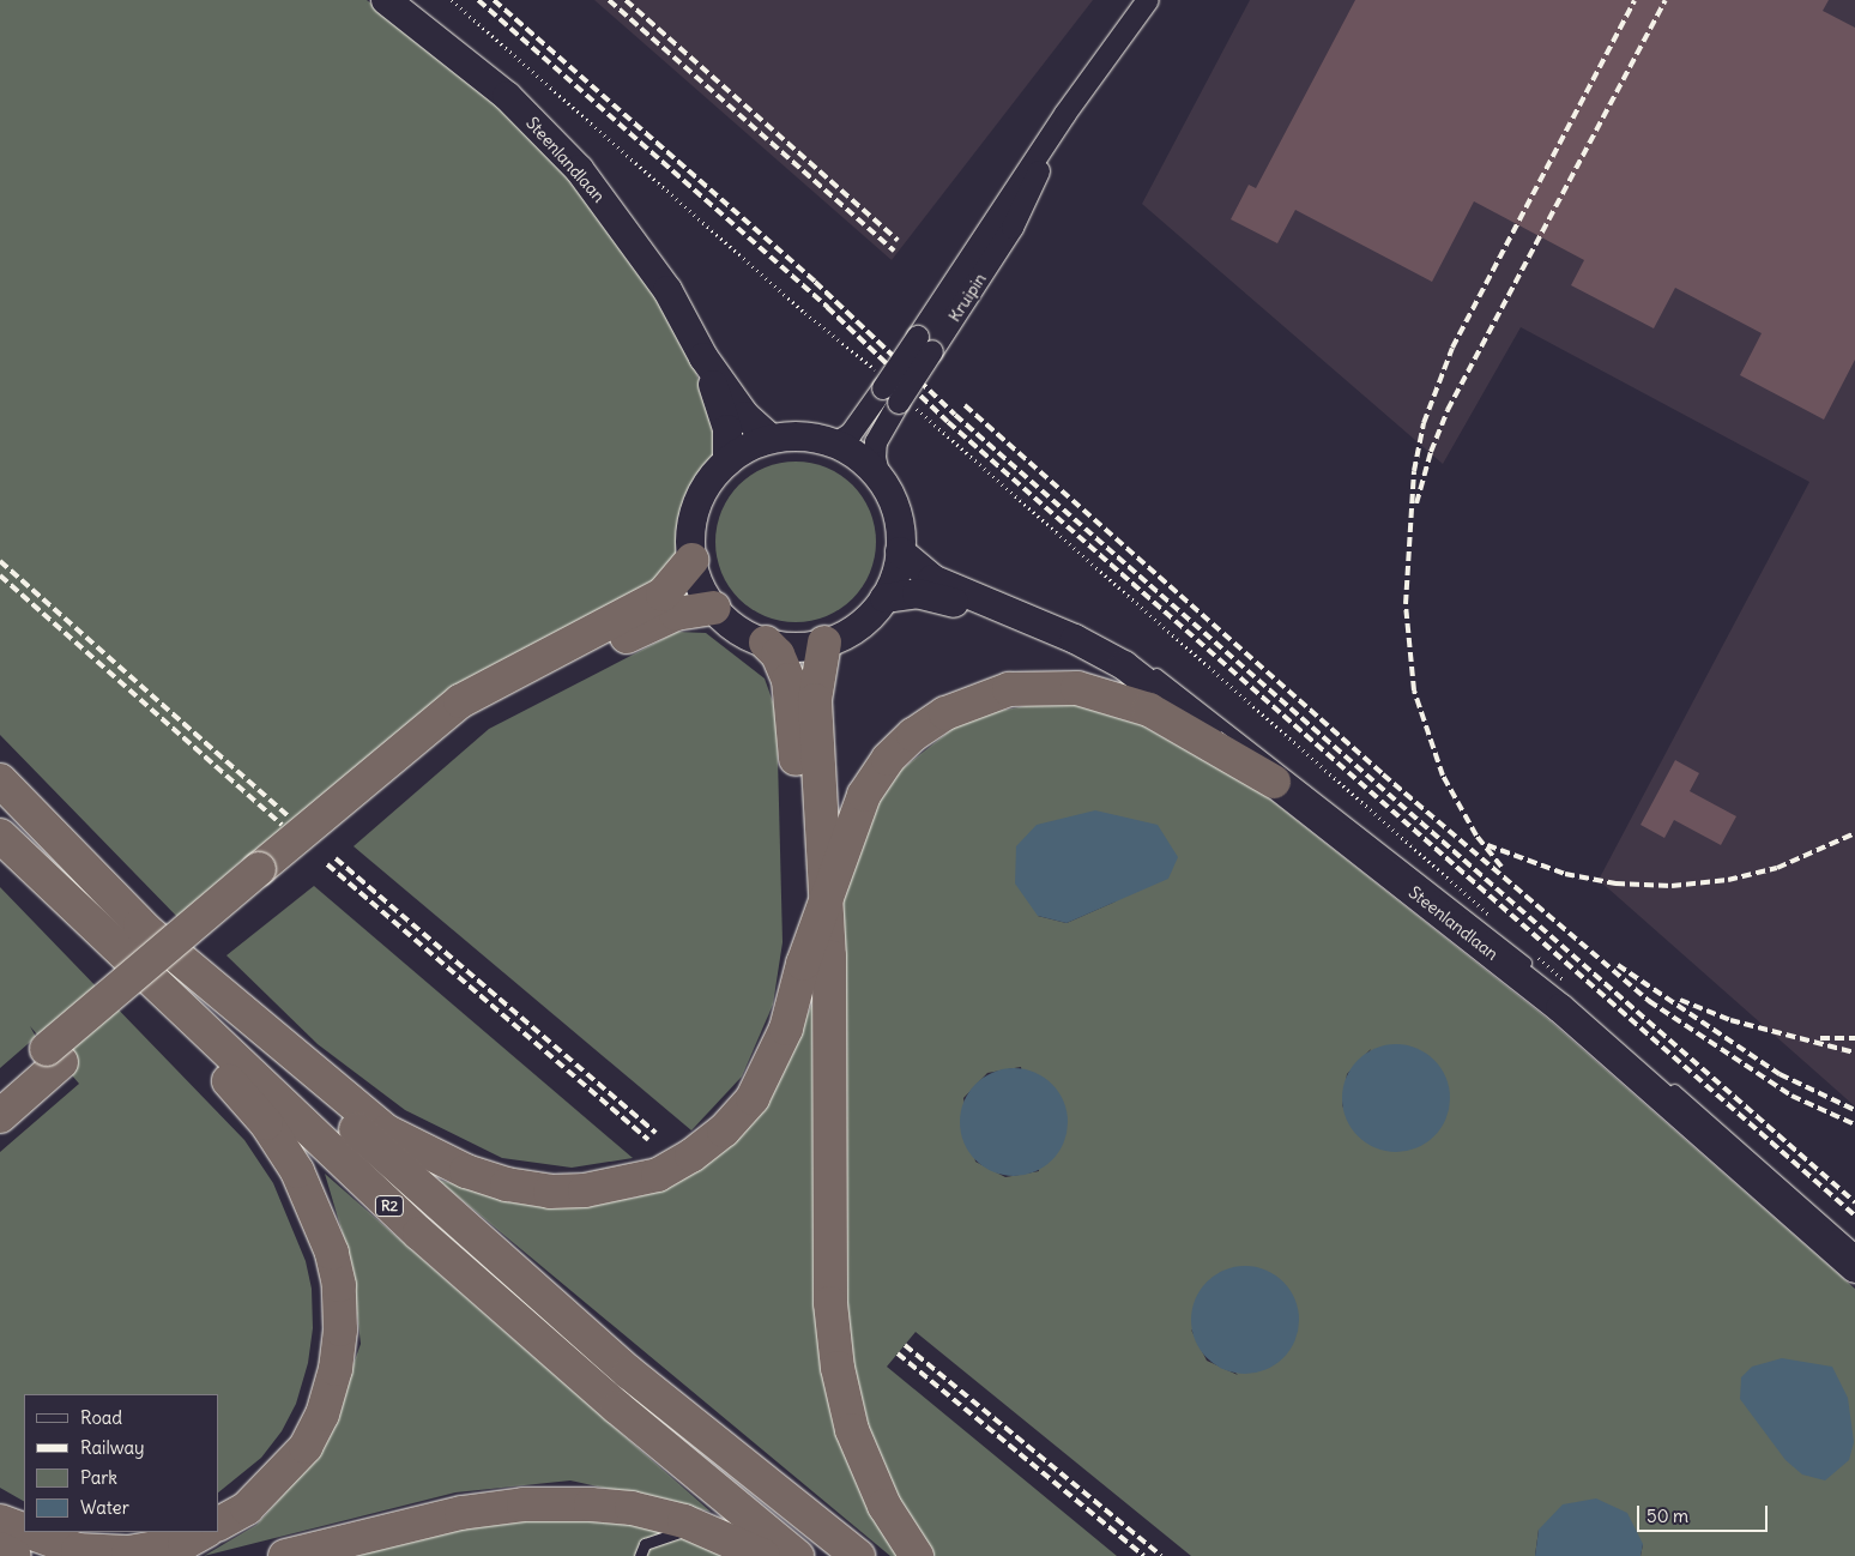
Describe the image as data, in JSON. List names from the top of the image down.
{
  "streets": {
    "highway": ["R2"],
    "main road": ["Steenlandlaan"],
    "street": ["Kruipin"]
  },
  "legend": [
    "Road",
    "Railway",
    "Park",
    "Water"
  ],
  "scale_bar": "50 m"
}
